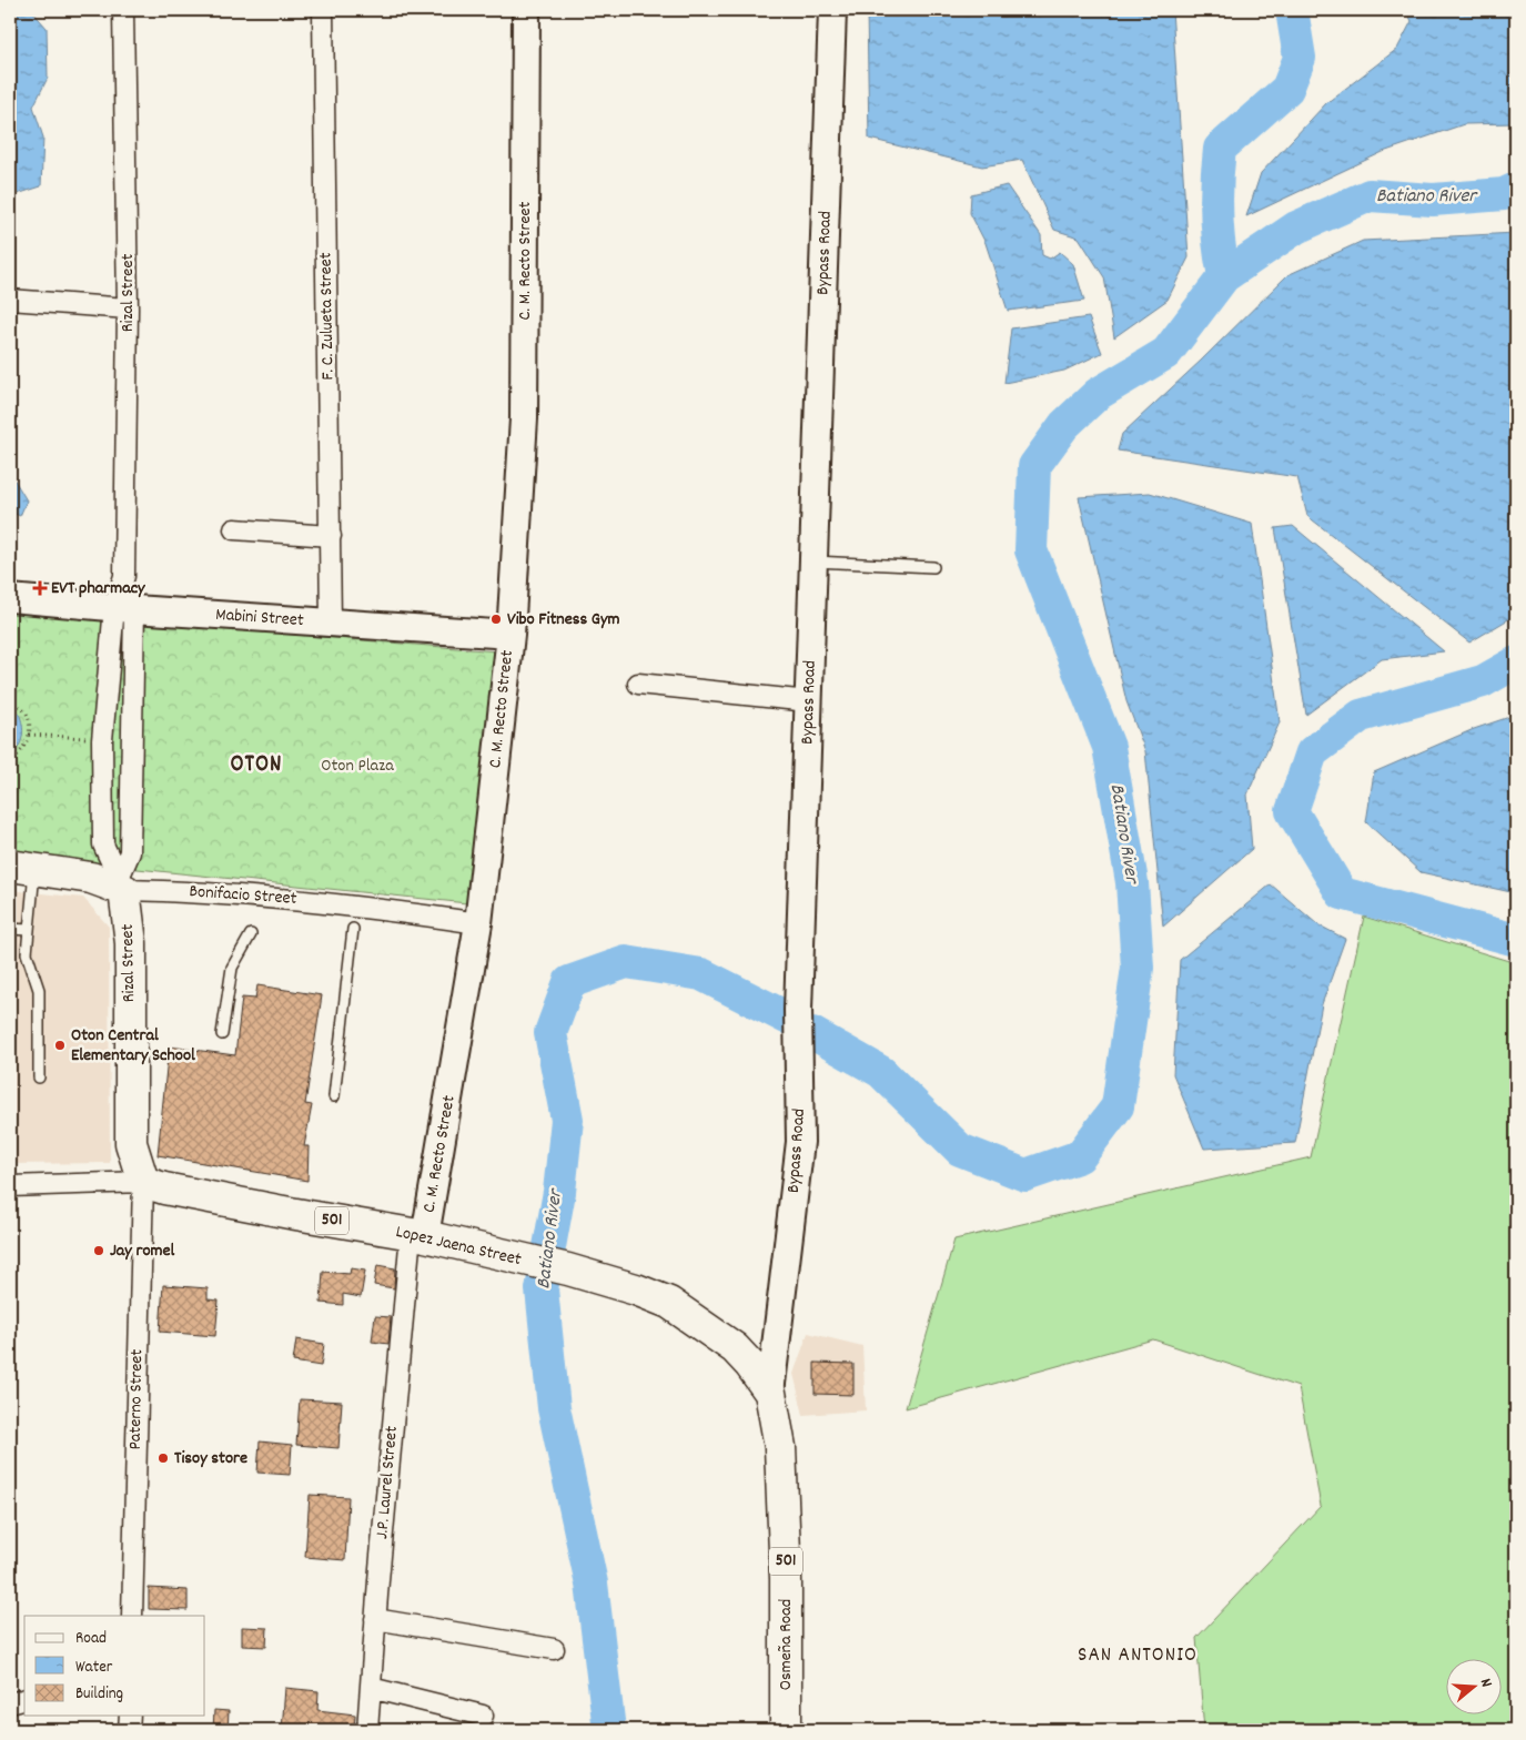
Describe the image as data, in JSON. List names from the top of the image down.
{
  "streets": {
    "main road": [
      "Rizal Street",
      "Bonifacio Street",
      "501",
      "Lopez Jaena Street",
      "Osmeña Road"
    ],
    "street": [
      "Bypass Road",
      "C. M. Recto Street",
      "F. C. Zulueta Street",
      "Mabini Street",
      "Paterno Street",
      "J.P. Laurel Street"
    ]
  },
  "crossings": [
    ["Bypass Road", "Lopez Jaena Street"],
    ["Bypass Road", "Osmeña Road"],
    ["C. M. Recto Street", "Mabini Street"],
    ["C. M. Recto Street", "Bonifacio Street"],
    ["C. M. Recto Street", "Lopez Jaena Street"],
    ["C. M. Recto Street", "J.P. Laurel Street"],
    ["Rizal Street", "Mabini Street"],
    ["Rizal Street", "Bonifacio Street"],
    ["Rizal Street", "Lopez Jaena Street"],
    ["Rizal Street", "Paterno Street"],
    ["F. C. Zulueta Street", "Mabini Street"],
    ["Lopez Jaena Street", "Paterno Street"],
    ["Lopez Jaena Street", "J.P. Laurel Street"],
    ["Lopez Jaena Street", "Osmeña Road"]
  ],
  "districts": ["OTON", "SAN ANTONIO"],
  "water": ["Batiano River"],
  "parks": ["Oton Plaza"],
  "places": {
    "health": ["EVT pharmacy"],
    "other": [
      "Vibo Fitness Gym",
      "Oton Central Elementary School",
      "Jay romel",
      "Tisoy store"
    ]
  },
  "legend": ["Road", "Water", "Building"],
  "north": "right"
}
